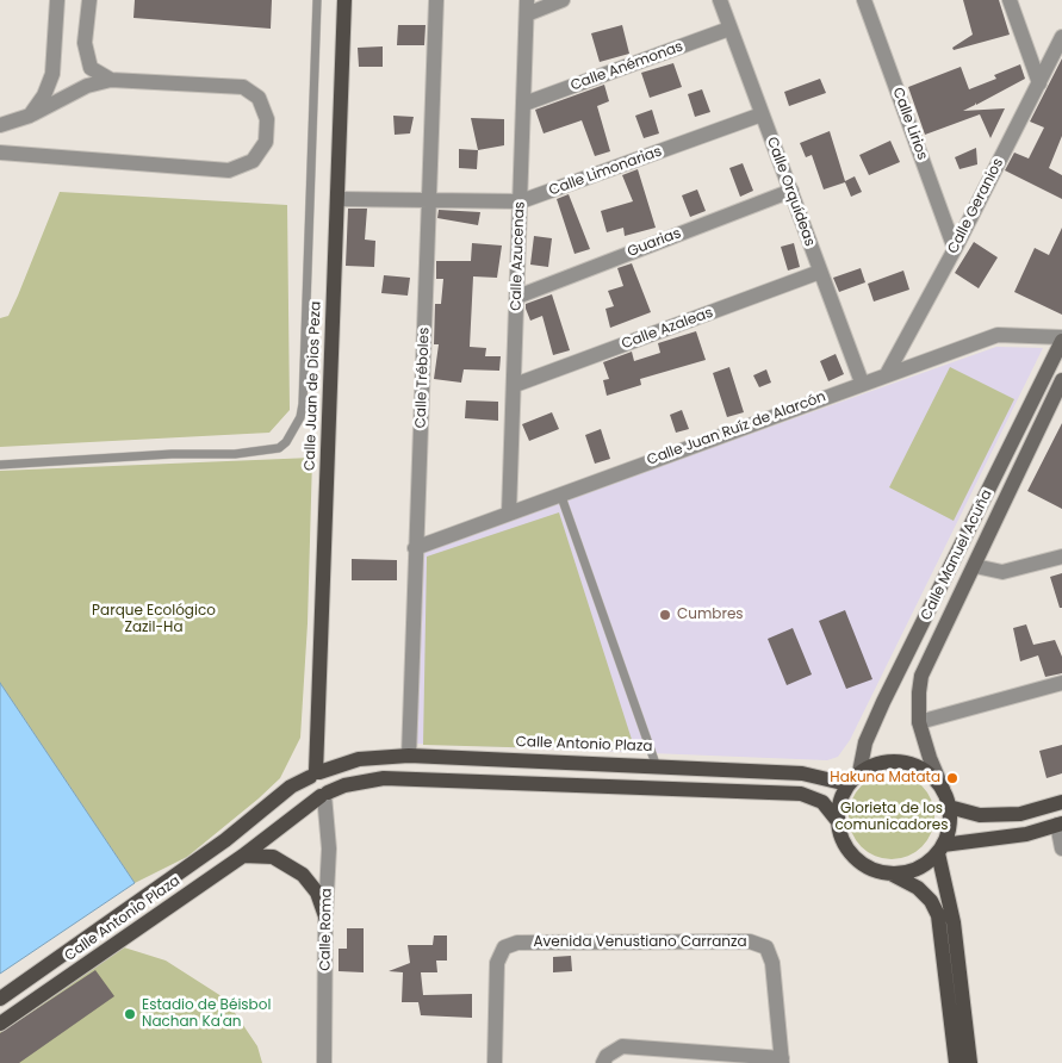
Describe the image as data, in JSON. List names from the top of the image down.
{
  "streets": {
    "main road": ["Calle Juan de Dios Peza", "Calle Manuel Acuña", "Calle Antonio Plaza"],
    "street": [
      "Calle Anémonas",
      "Calle Lirios",
      "Calle Limonarias",
      "Calle Orquídeas",
      "Calle Geranios",
      "Guarias",
      "Calle Azucenas",
      "Calle Azaleas",
      "Calle Tréboles",
      "Calle Juan Ruíz de Alarcón",
      "Calle Roma",
      "Avenida Venustiano Carranza"
    ]
  },
  "crossings": [
    ["Calle Anémonas", "Calle Orquídeas"],
    ["Calle Anémonas", "Calle Azucenas"],
    ["Calle Lirios", "Calle Geranios"],
    ["Calle Limonarias", "Calle Orquídeas"],
    ["Calle Limonarias", "Calle Azucenas"],
    ["Calle Limonarias", "Calle Tréboles"],
    ["Calle Limonarias", "Calle Juan de Dios Peza"],
    ["Calle Orquídeas", "Guarias"],
    ["Calle Orquídeas", "Calle Azaleas"],
    ["Calle Orquídeas", "Calle Juan Ruíz de Alarcón"],
    ["Calle Geranios", "Calle Juan Ruíz de Alarcón"],
    ["Guarias", "Calle Azucenas"],
    ["Calle Azucenas", "Calle Azaleas"],
    ["Calle Azucenas", "Calle Juan Ruíz de Alarcón"],
    ["Calle Tréboles", "Calle Juan Ruíz de Alarcón"],
    ["Calle Tréboles", "Calle Antonio Plaza"],
    ["Calle Juan de Dios Peza", "Calle Antonio Plaza"],
    ["Calle Juan Ruíz de Alarcón", "Calle Manuel Acuña"],
    ["Calle Manuel Acuña", "Calle Antonio Plaza"],
    ["Calle Antonio Plaza", "Calle Roma"]
  ],
  "parks": ["Parque Ecológico Zazil-Ha", "Glorieta de los comunicadores"],
  "places": ["Cumbres", "Hakuna Matata", "Estadio de Béisbol Nachan Ka'an"]
}
